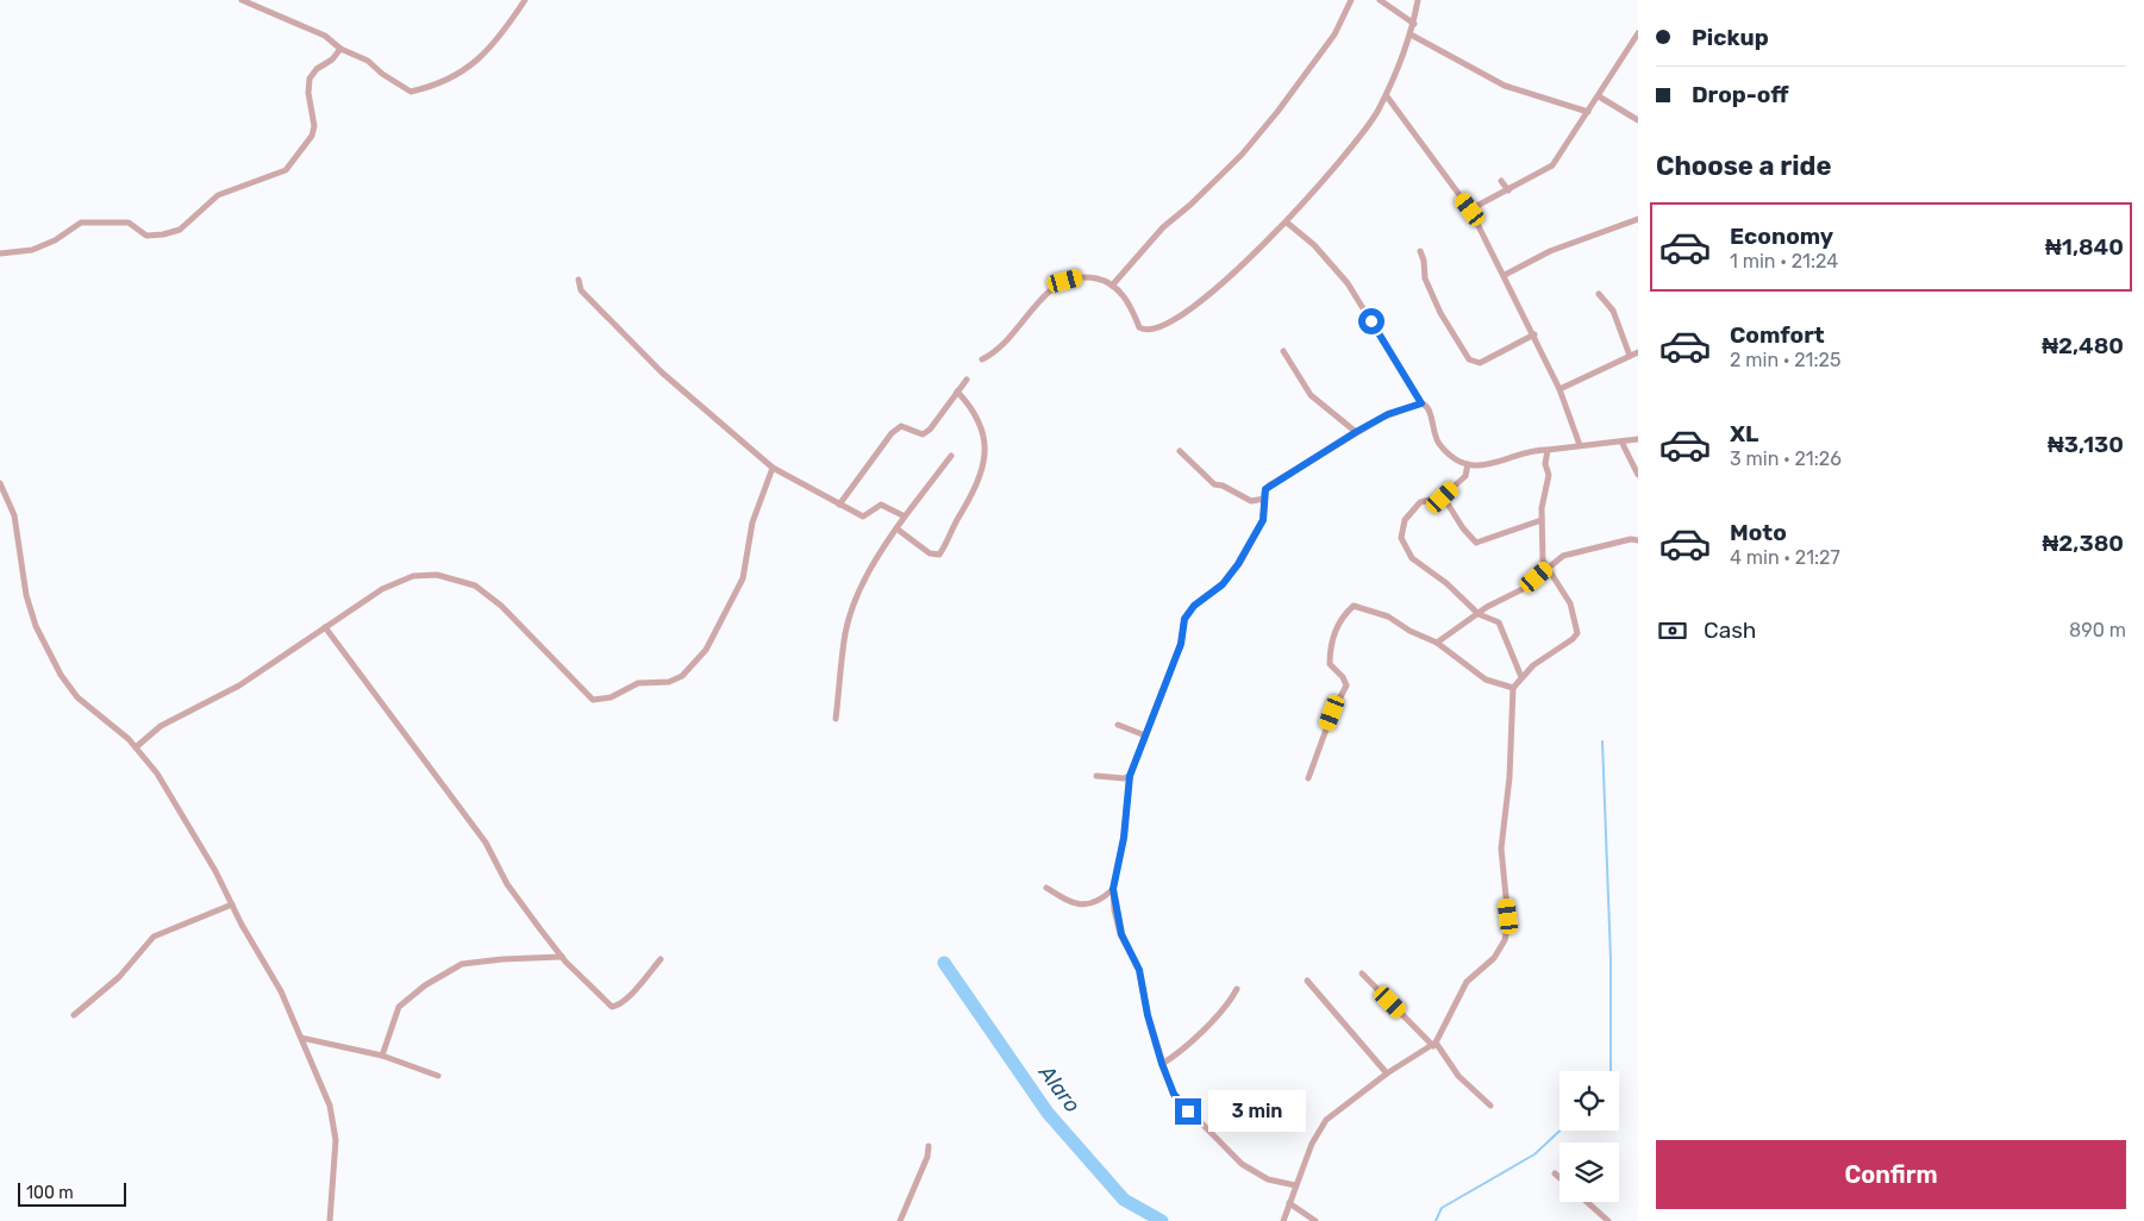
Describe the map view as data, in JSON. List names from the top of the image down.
{
  "water": ["Alaro"],
  "scale_bar": "100 m",
  "page": {
    "banner": ["Pickup", "Drop-off"],
    "heading": "Choose a ride",
    "list": [
      {
        "name": "Economy",
        "note": "1 min · 21:24",
        "value": "₦1,840"
      },
      {
        "name": "Comfort",
        "note": "2 min · 21:25",
        "value": "₦2,480"
      },
      {
        "name": "XL",
        "note": "3 min · 21:26",
        "value": "₦3,130"
      },
      {
        "name": "Moto",
        "note": "4 min · 21:27",
        "value": "₦2,380"
      }
    ],
    "pay": ["Cash", "890 m"],
    "bubble": "3 min",
    "buttons": "Confirm",
    "scale": "100 m"
  }
}
